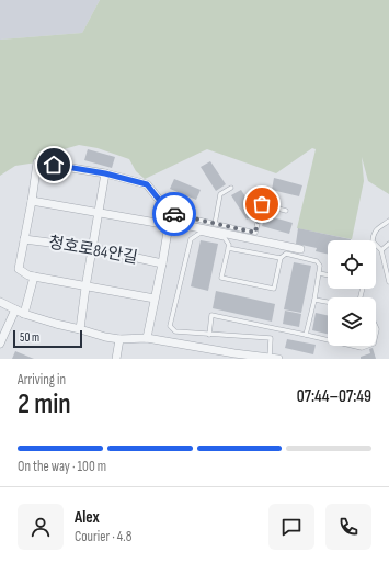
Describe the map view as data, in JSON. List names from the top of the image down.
{
  "streets": {
    "street": ["청호로84안길"]
  },
  "scale_bar": "50 m",
  "page": {
    "scale": "50 m",
    "heading": ["2 min", "Arriving in", "07:44–07:49"],
    "panel": ["Alex", "Courier · 4.8"],
    "bar": "On the way · 100 m"
  }
}
